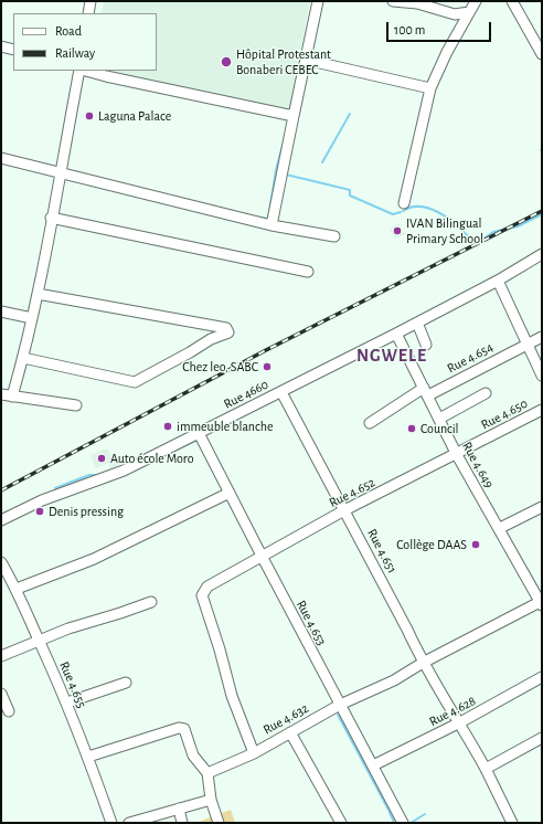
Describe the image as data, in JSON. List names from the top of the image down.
{
  "streets": {
    "street": [
      "Rue 4.654",
      "Rue 4660",
      "Rue 4.650",
      "Rue 4.649",
      "Rue 4.652",
      "Rue 4.651",
      "Rue 4.653",
      "Rue 4.655",
      "Rue 4.628",
      "Rue 4.632"
    ]
  },
  "crossings": [
    ["Rue 4.654", "Rue 4.649"],
    ["Rue 4660", "Rue 4.649"],
    ["Rue 4660", "Rue 4.651"],
    ["Rue 4660", "Rue 4.653"],
    ["Rue 4.650", "Rue 4.649"],
    ["Rue 4.650", "Rue 4.652"],
    ["Rue 4.649", "Rue 4.652"],
    ["Rue 4.649", "Rue 4.632"],
    ["Rue 4.652", "Rue 4.651"],
    ["Rue 4.652", "Rue 4.653"],
    ["Rue 4.652", "Rue 4.632"],
    ["Rue 4.651", "Rue 4.628"],
    ["Rue 4.651", "Rue 4.632"],
    ["Rue 4.653", "Rue 4.628"],
    ["Rue 4.653", "Rue 4.632"]
  ],
  "districts": ["NGWELE"],
  "places": [
    "Hôpital Protestant Bonaberi CEBEC",
    "Laguna Palace",
    "IVAN Bilingual Primary School",
    "Chez leo, SABC",
    "immeuble blanche",
    "Council",
    "Auto école Moro",
    "Denis pressing",
    "Collège DAAS"
  ],
  "legend": ["Road", "Railway"],
  "scale_bar": "100 m"
}
